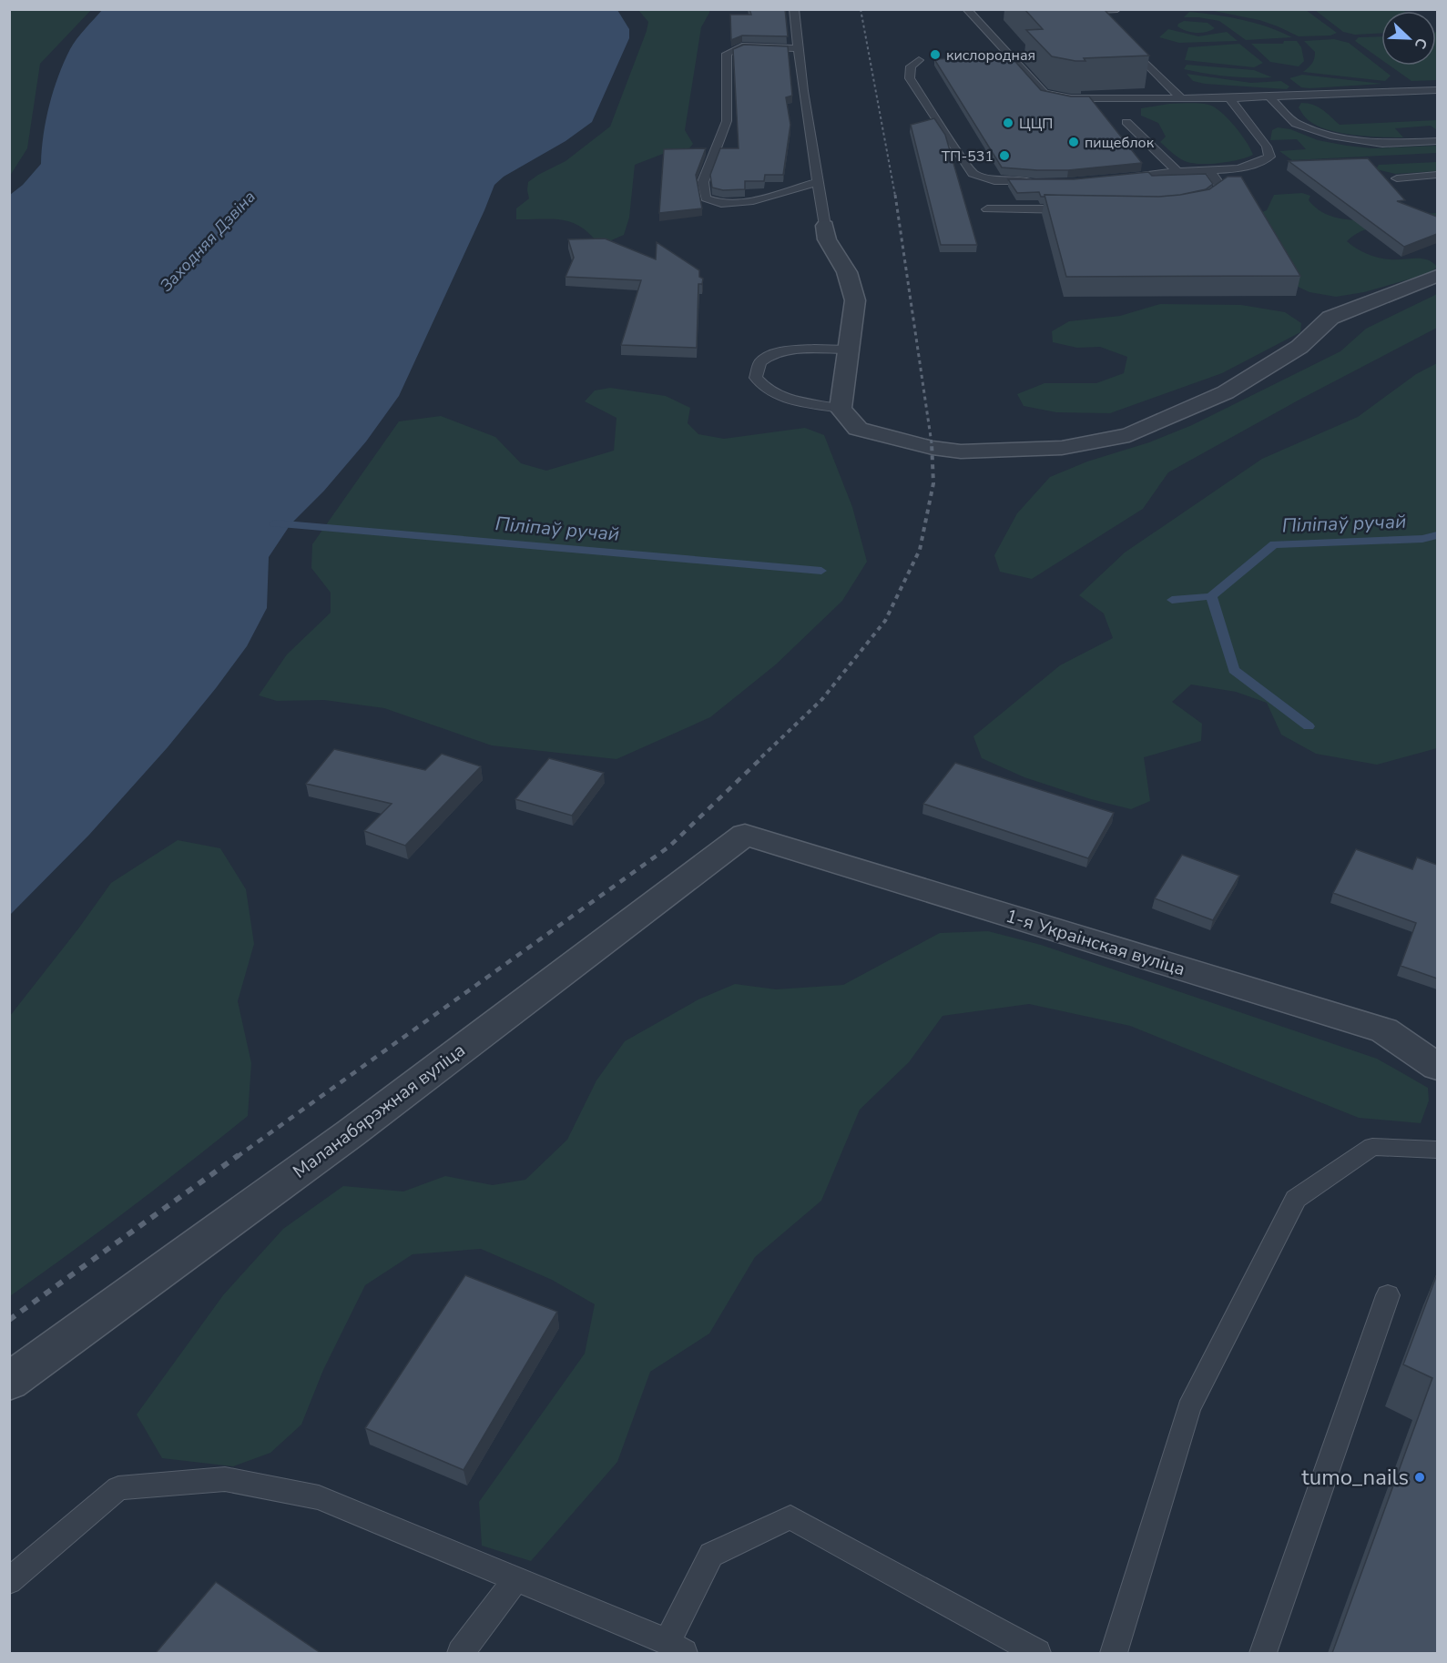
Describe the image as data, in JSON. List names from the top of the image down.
{
  "streets": {
    "street": ["1-я Украінская вуліца", "Маланабярэжная вуліца"]
  },
  "crossings": [
    ["1-я Украінская вуліца", "Маланабярэжная вуліца"]
  ],
  "water": ["Заходняя Дзвіна", "Піліпаў ручай"],
  "places": [
    "кислородная",
    "ЦЦП",
    "пищеблок",
    "ТП-531",
    "tumo_nails"
  ],
  "north": "bottom right"
}
